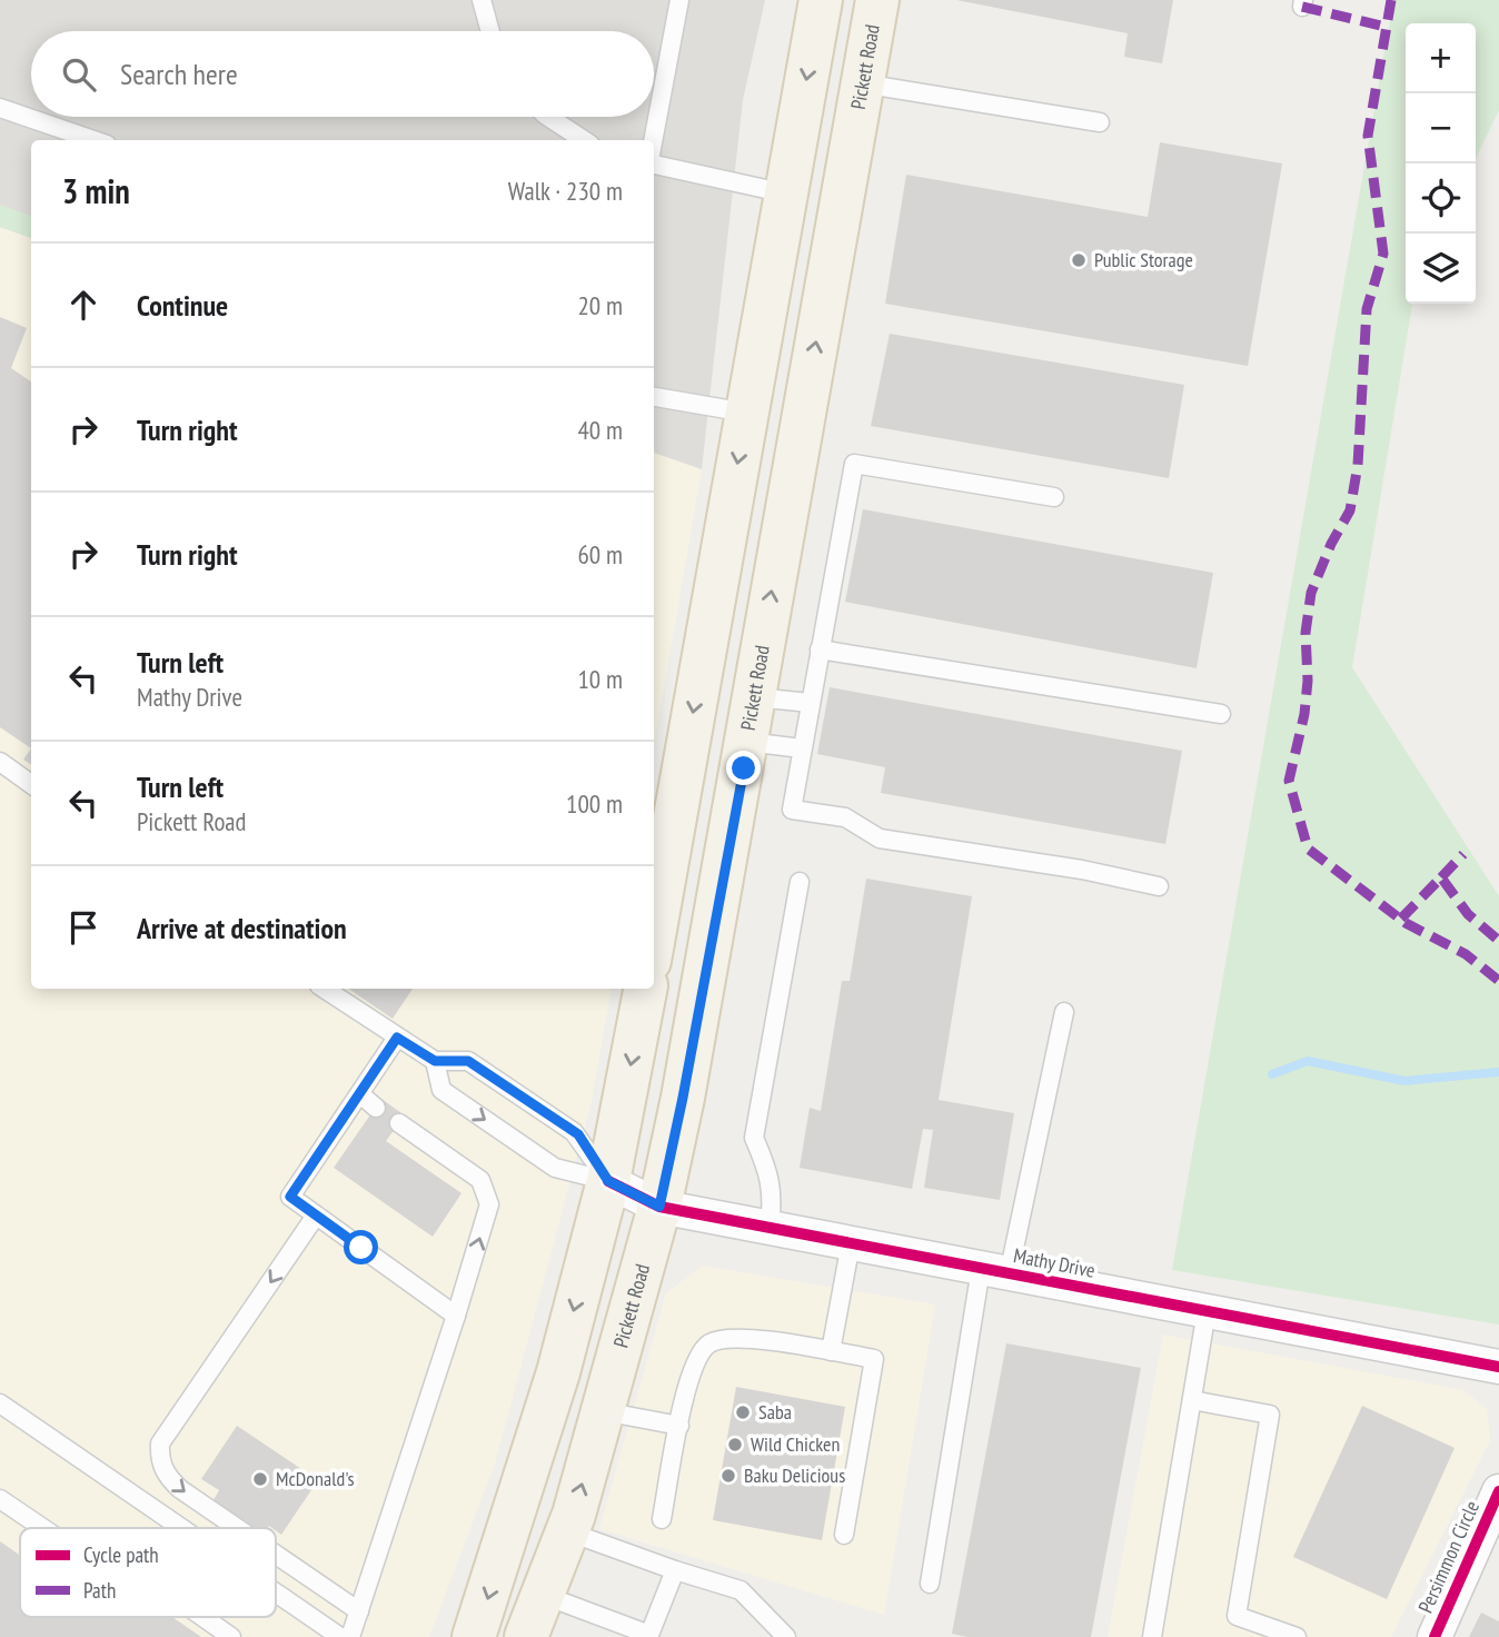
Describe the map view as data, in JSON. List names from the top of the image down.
{
  "streets": {
    "main road": ["Pickett Road"],
    "street": ["Mathy Drive", "Persimmon Circle"]
  },
  "crossings": [
    ["Pickett Road", "Mathy Drive"]
  ],
  "places": [
    "Public Storage",
    "Saba",
    "Wild Chicken",
    "Baku Delicious",
    "McDonald's"
  ],
  "legend": ["Cycle path", "Path"],
  "page": {
    "map_buttons": ["+", "−"],
    "search": "Search here",
    "heading": ["3 min", "Walk · 230 m"],
    "list": [
      ["Continue", "20 m"],
      ["Turn right", "40 m"],
      ["Turn right", "60 m"],
      ["Turn left", "Mathy Drive", "10 m"],
      ["Turn left", "Pickett Road", "100 m"],
      "Arrive at destination"
    ]
  }
}
